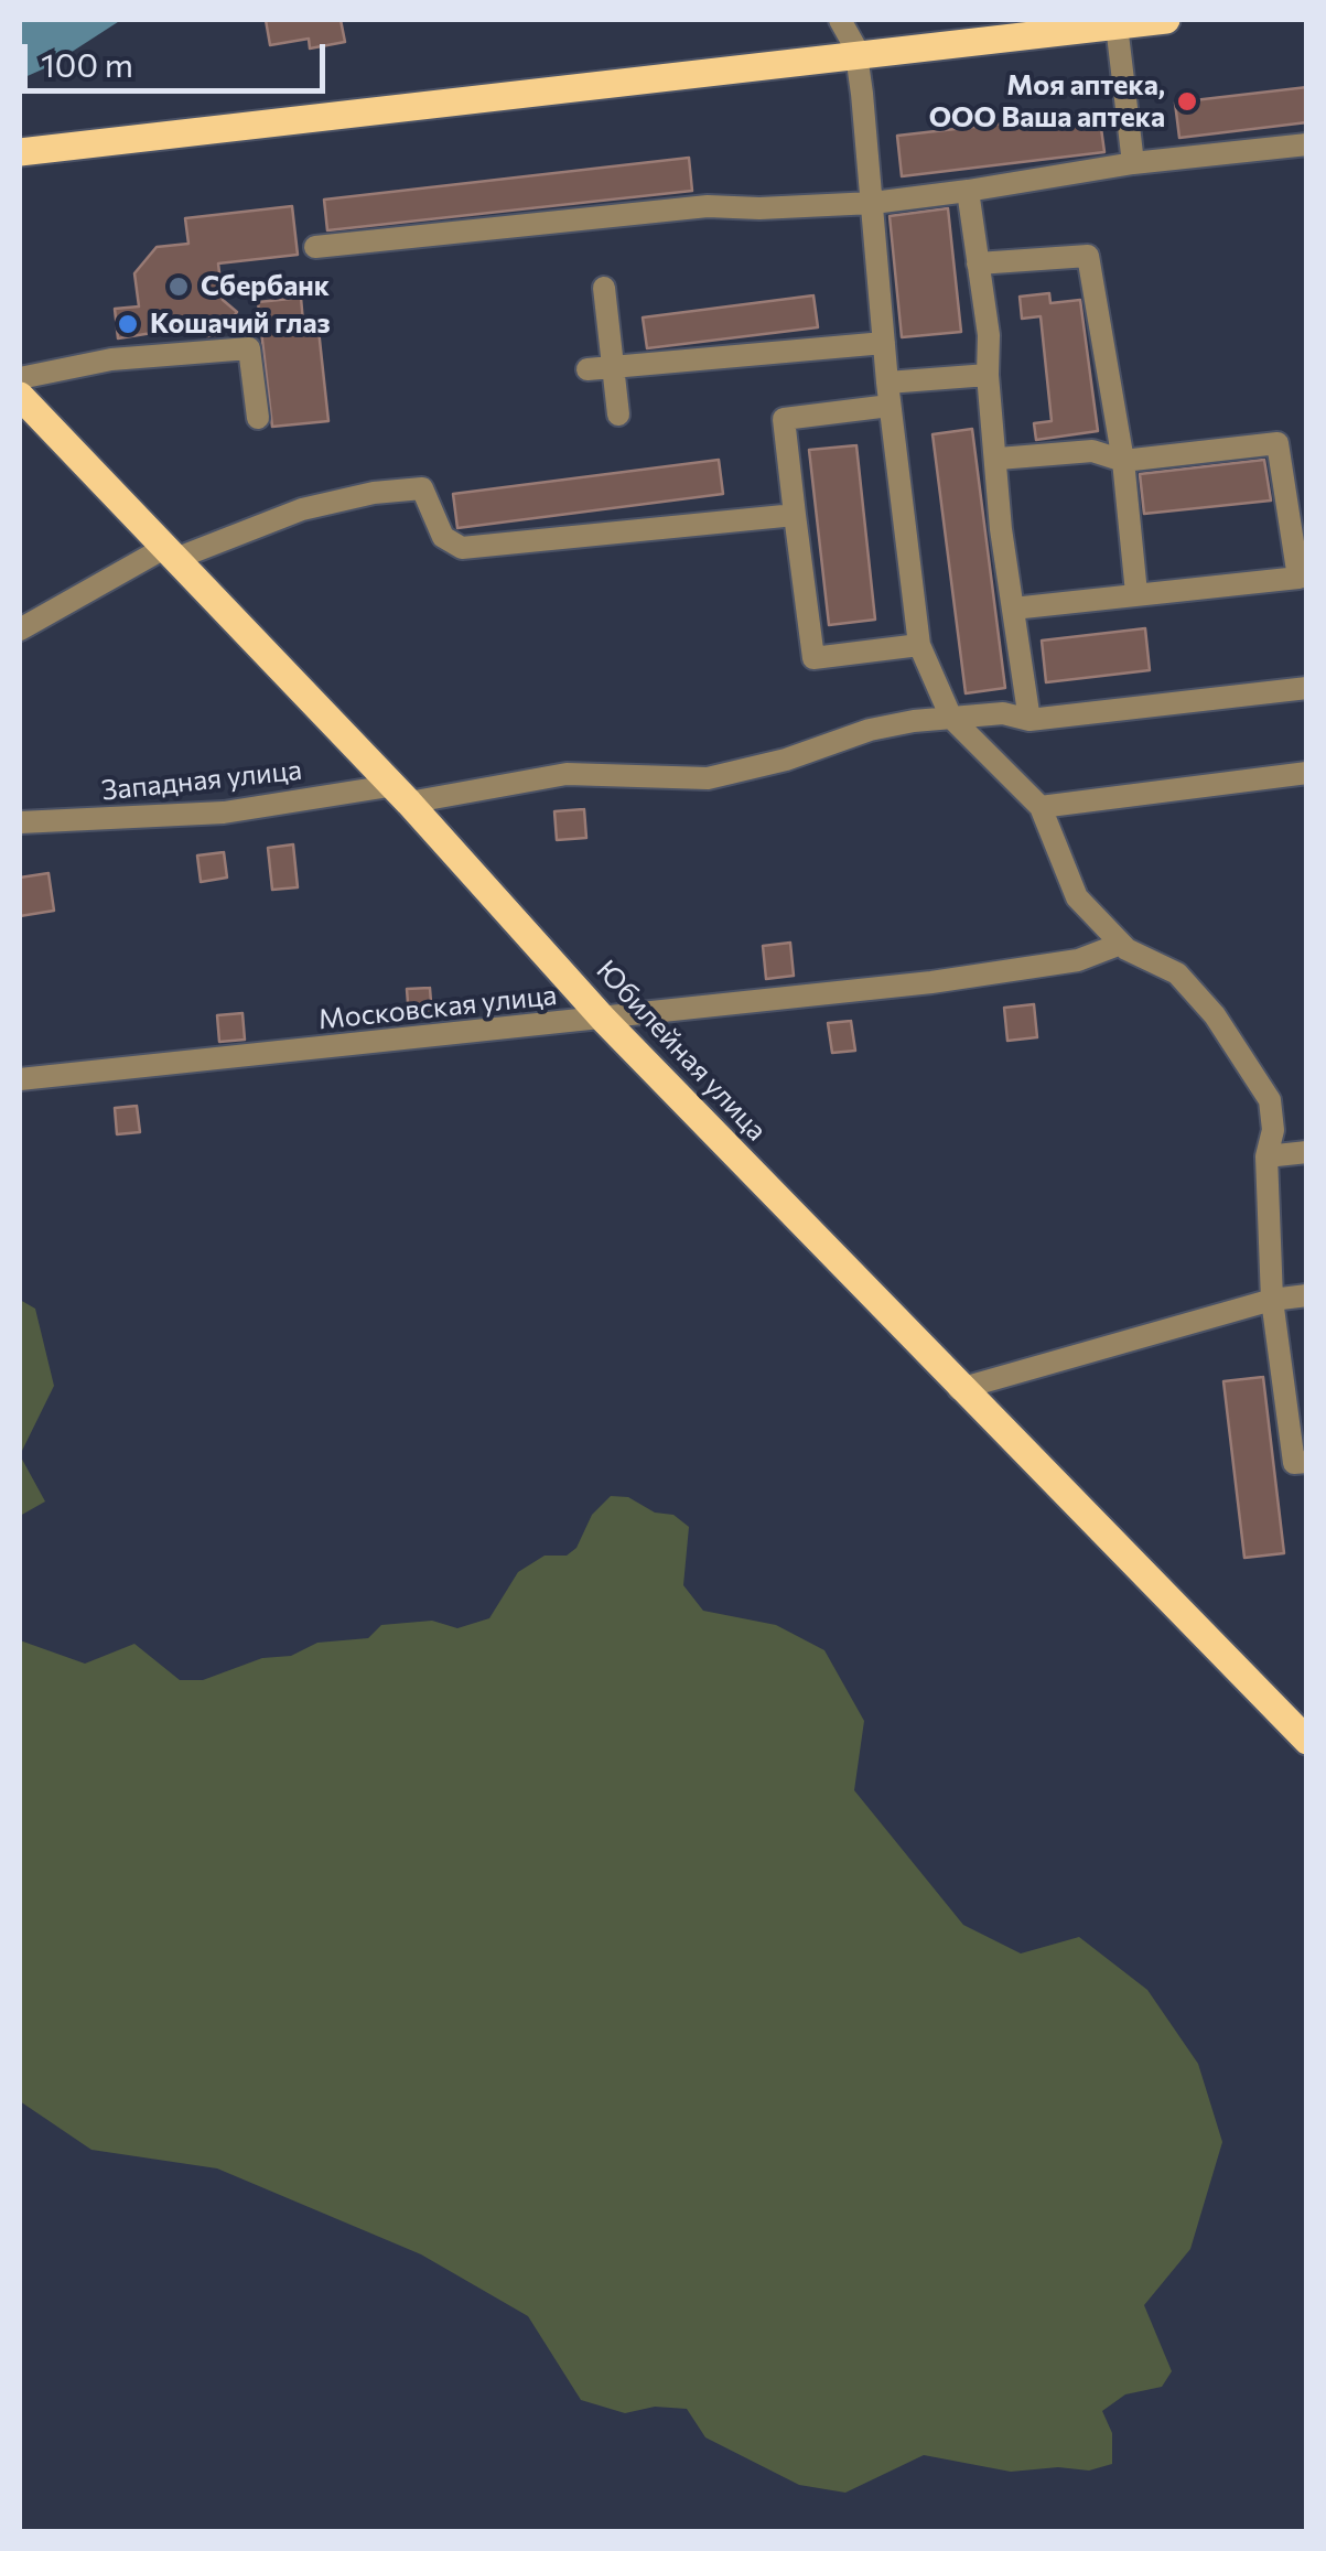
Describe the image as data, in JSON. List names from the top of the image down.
{
  "streets": {
    "main road": ["Юбилейная улица"],
    "street": ["Западная улица", "Московская улица"]
  },
  "crossings": [
    ["Западная улица", "Юбилейная улица"],
    ["Московская улица", "Юбилейная улица"]
  ],
  "places": ["Моя аптека, ООО Ваша аптека", "Сбербанк", "Кошачий глаз"],
  "scale_bar": "100 m"
}
